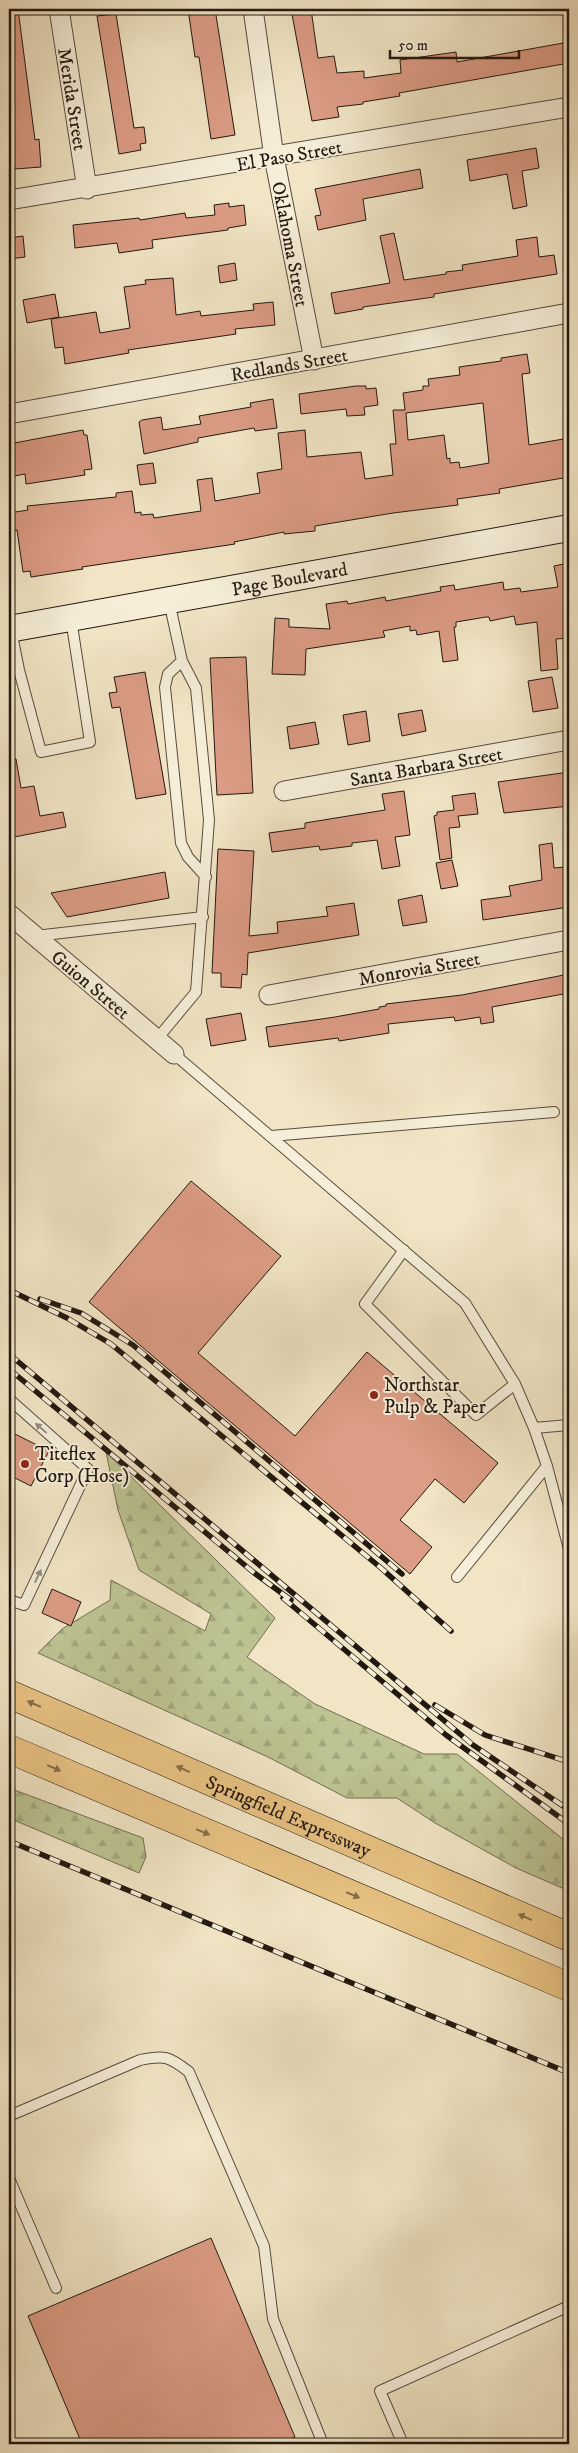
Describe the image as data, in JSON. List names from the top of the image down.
{
  "streets": {
    "highway": ["Springfield Expressway"],
    "street": [
      "Merida Street",
      "El Paso Street",
      "Oklahoma Street",
      "Redlands Street",
      "Page Boulevard",
      "Santa Barbara Street",
      "Monrovia Street",
      "Guion Street"
    ]
  },
  "crossings": [
    ["Merida Street", "El Paso Street"],
    ["El Paso Street", "Oklahoma Street"],
    ["Oklahoma Street", "Redlands Street"]
  ],
  "places": ["Northstar Pulp & Paper", "Titeflex Corp (Hose)"],
  "scale_bar": "50 m"
}
